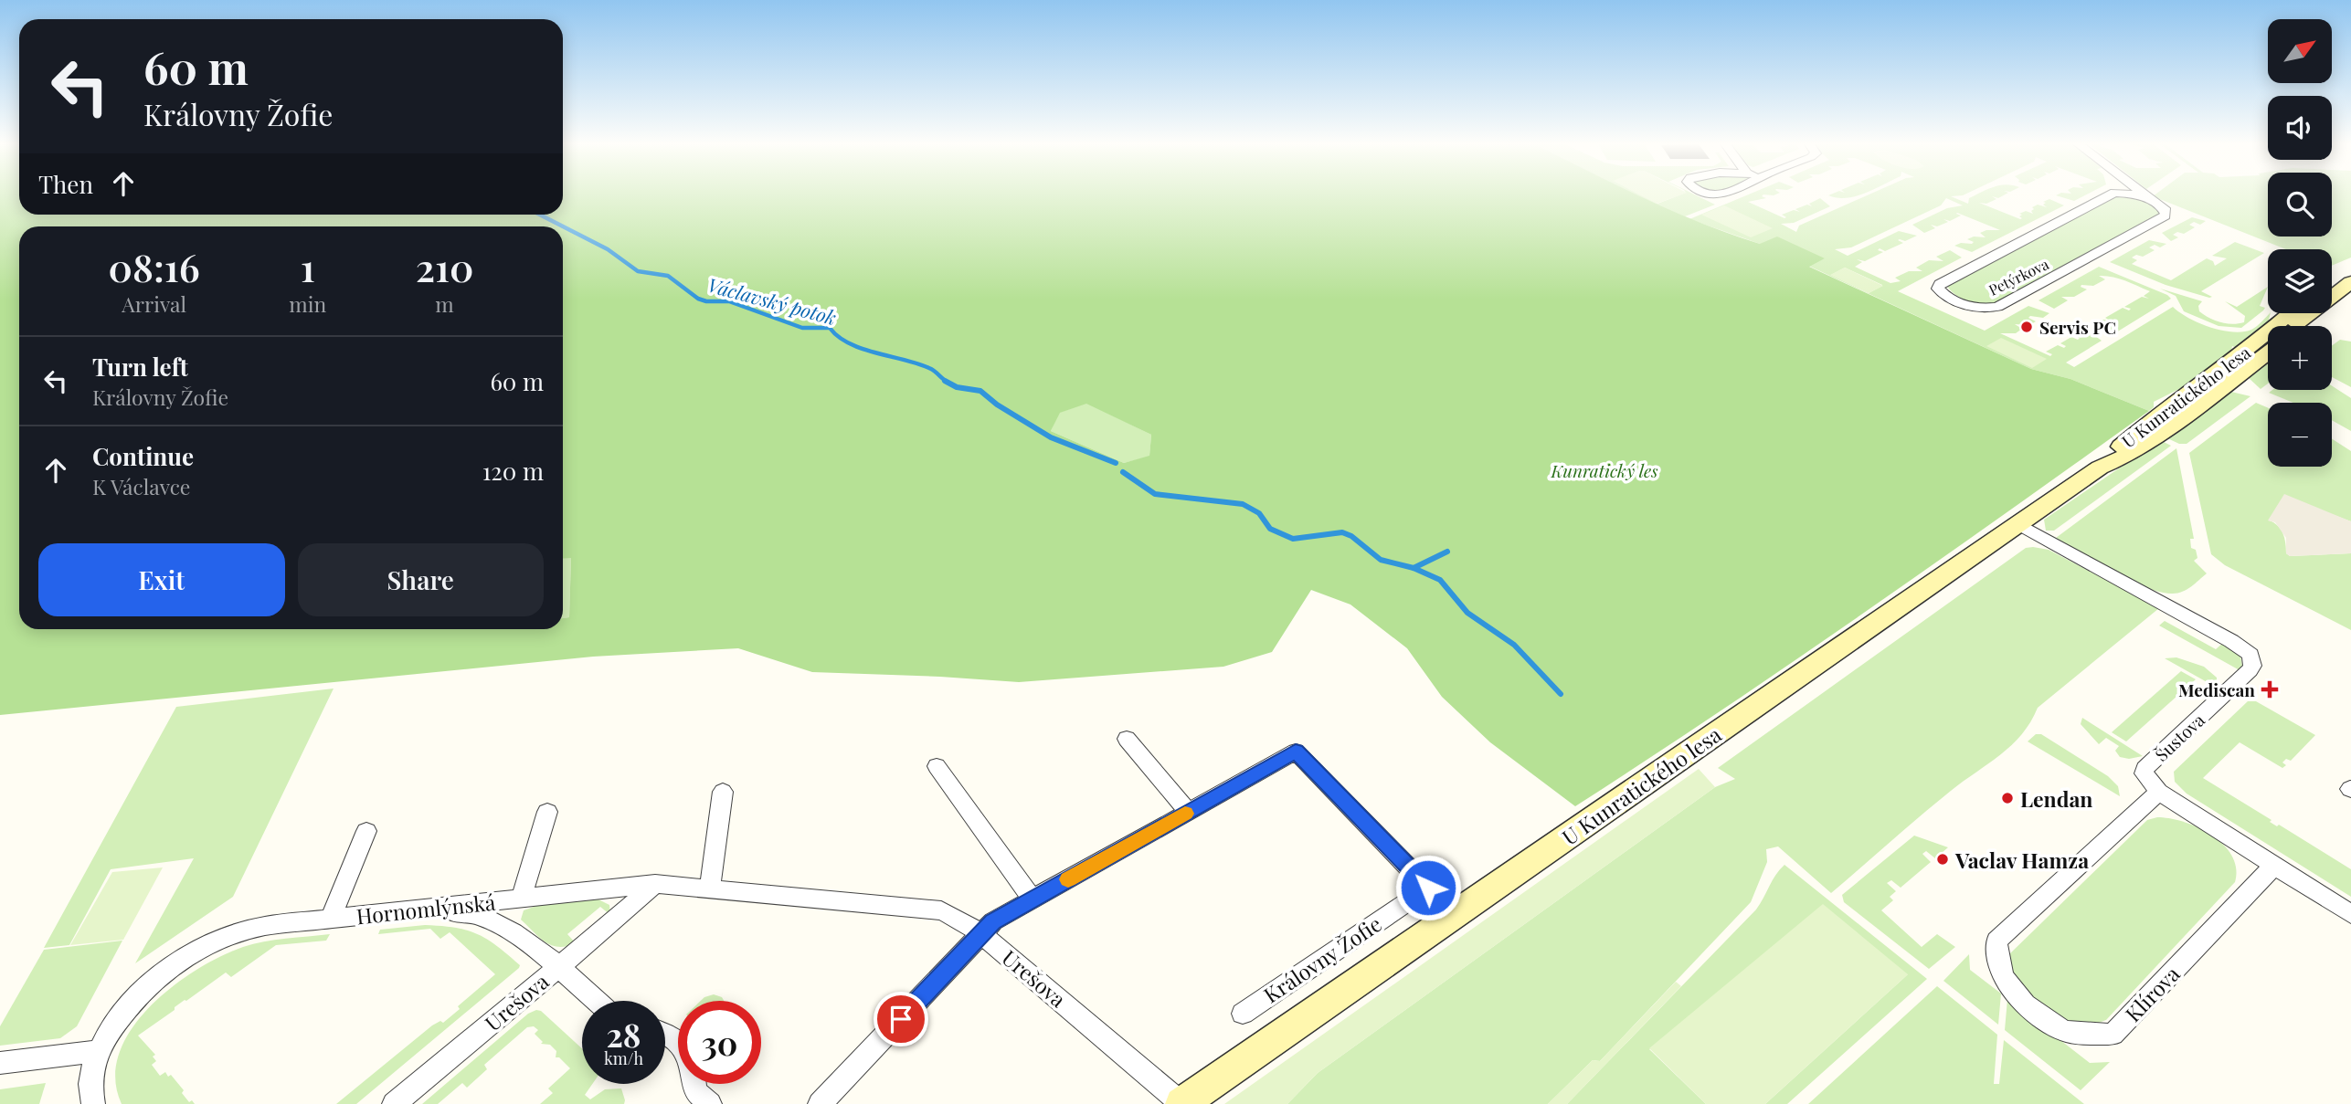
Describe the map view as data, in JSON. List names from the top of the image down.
{
  "streets": {
    "street": [
      "Petýrkova",
      "U Kunratického lesa",
      "Šustova",
      "Hornomlýnská",
      "Královny Žofie",
      "Urešova",
      "Klírova"
    ]
  },
  "crossings": [
    ["U Kunratického lesa", "Šustova"],
    ["U Kunratického lesa", "Urešova"],
    ["Šustova", "Klírova"],
    ["Hornomlýnská", "Urešova"],
    ["Královny Žofie", "Urešova"]
  ],
  "water": ["Václavský potok"],
  "parks": ["Kunratický les"],
  "places": {
    "other": ["Servis PC", "Lendan", "Vaclav Hamza"],
    "health": ["Mediscan"]
  },
  "north": "top right",
  "page": {
    "map_buttons": ["+", "−"],
    "turn": ["60 m", "Královny Žofie"],
    "then": "Then",
    "eta": [
      "08:16",
      "Arrival",
      "1",
      "min",
      "210",
      "m"
    ],
    "list": [
      {
        "name": "Turn left",
        "note": "Královny Žofie",
        "value": "60 m"
      },
      {
        "name": "Continue",
        "note": "K Václavce",
        "value": "120 m"
      }
    ],
    "buttons": ["Exit", "Share"],
    "speed": "28 km/h",
    "limit": "30"
  }
}
